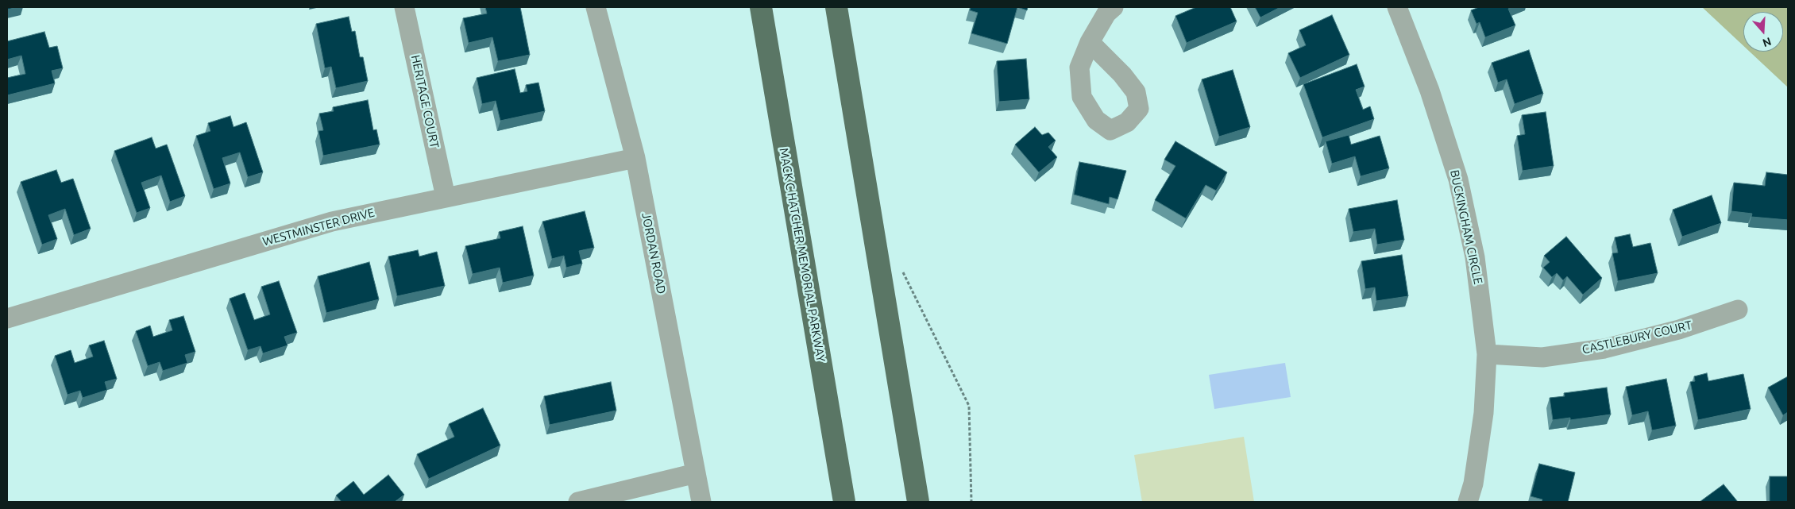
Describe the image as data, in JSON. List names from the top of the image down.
{
  "streets": {
    "highway": ["MACK C HATCHER MEMORIAL PARKWAY"],
    "street": [
      "HERITAGE COURT",
      "WESTMINSTER DRIVE",
      "BUCKINGHAM CIRCLE",
      "JORDAN ROAD",
      "CASTLEBURY COURT"
    ]
  },
  "crossings": [
    ["HERITAGE COURT", "WESTMINSTER DRIVE"],
    ["WESTMINSTER DRIVE", "JORDAN ROAD"],
    ["BUCKINGHAM CIRCLE", "CASTLEBURY COURT"]
  ],
  "north": "bottom"
}
